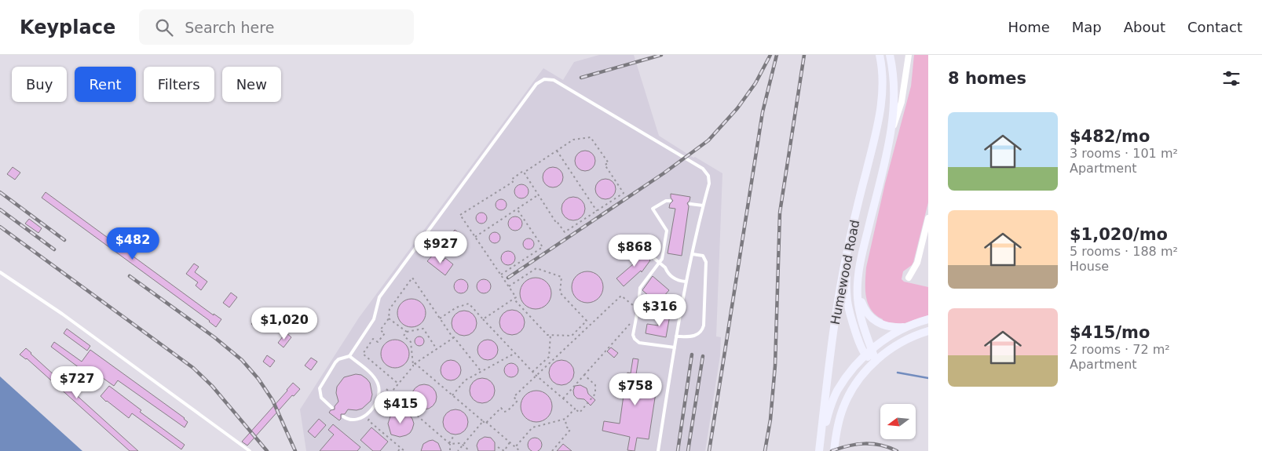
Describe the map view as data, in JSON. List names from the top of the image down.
{
  "streets": {
    "main road": ["Humewood Road"]
  },
  "north": "left",
  "page": {
    "header": "Keyplace",
    "search": "Search here",
    "nav": [
      "Home",
      "Map",
      "About",
      "Contact"
    ],
    "heading": "8 homes",
    "chip": [
      "Buy",
      "Rent",
      "Filters",
      "New"
    ],
    "list": [
      {
        "name": "$482/mo",
        "note": "3 rooms · 101 m² · Apartment"
      },
      {
        "name": "$1,020/mo",
        "note": "5 rooms · 188 m² · House"
      },
      {
        "name": "$415/mo",
        "note": "2 rooms · 72 m² · Apartment"
      }
    ],
    "price": [
      "$482",
      "$927",
      "$868",
      "$316",
      "$1,020",
      "$727",
      "$758",
      "$415"
    ]
  }
}
